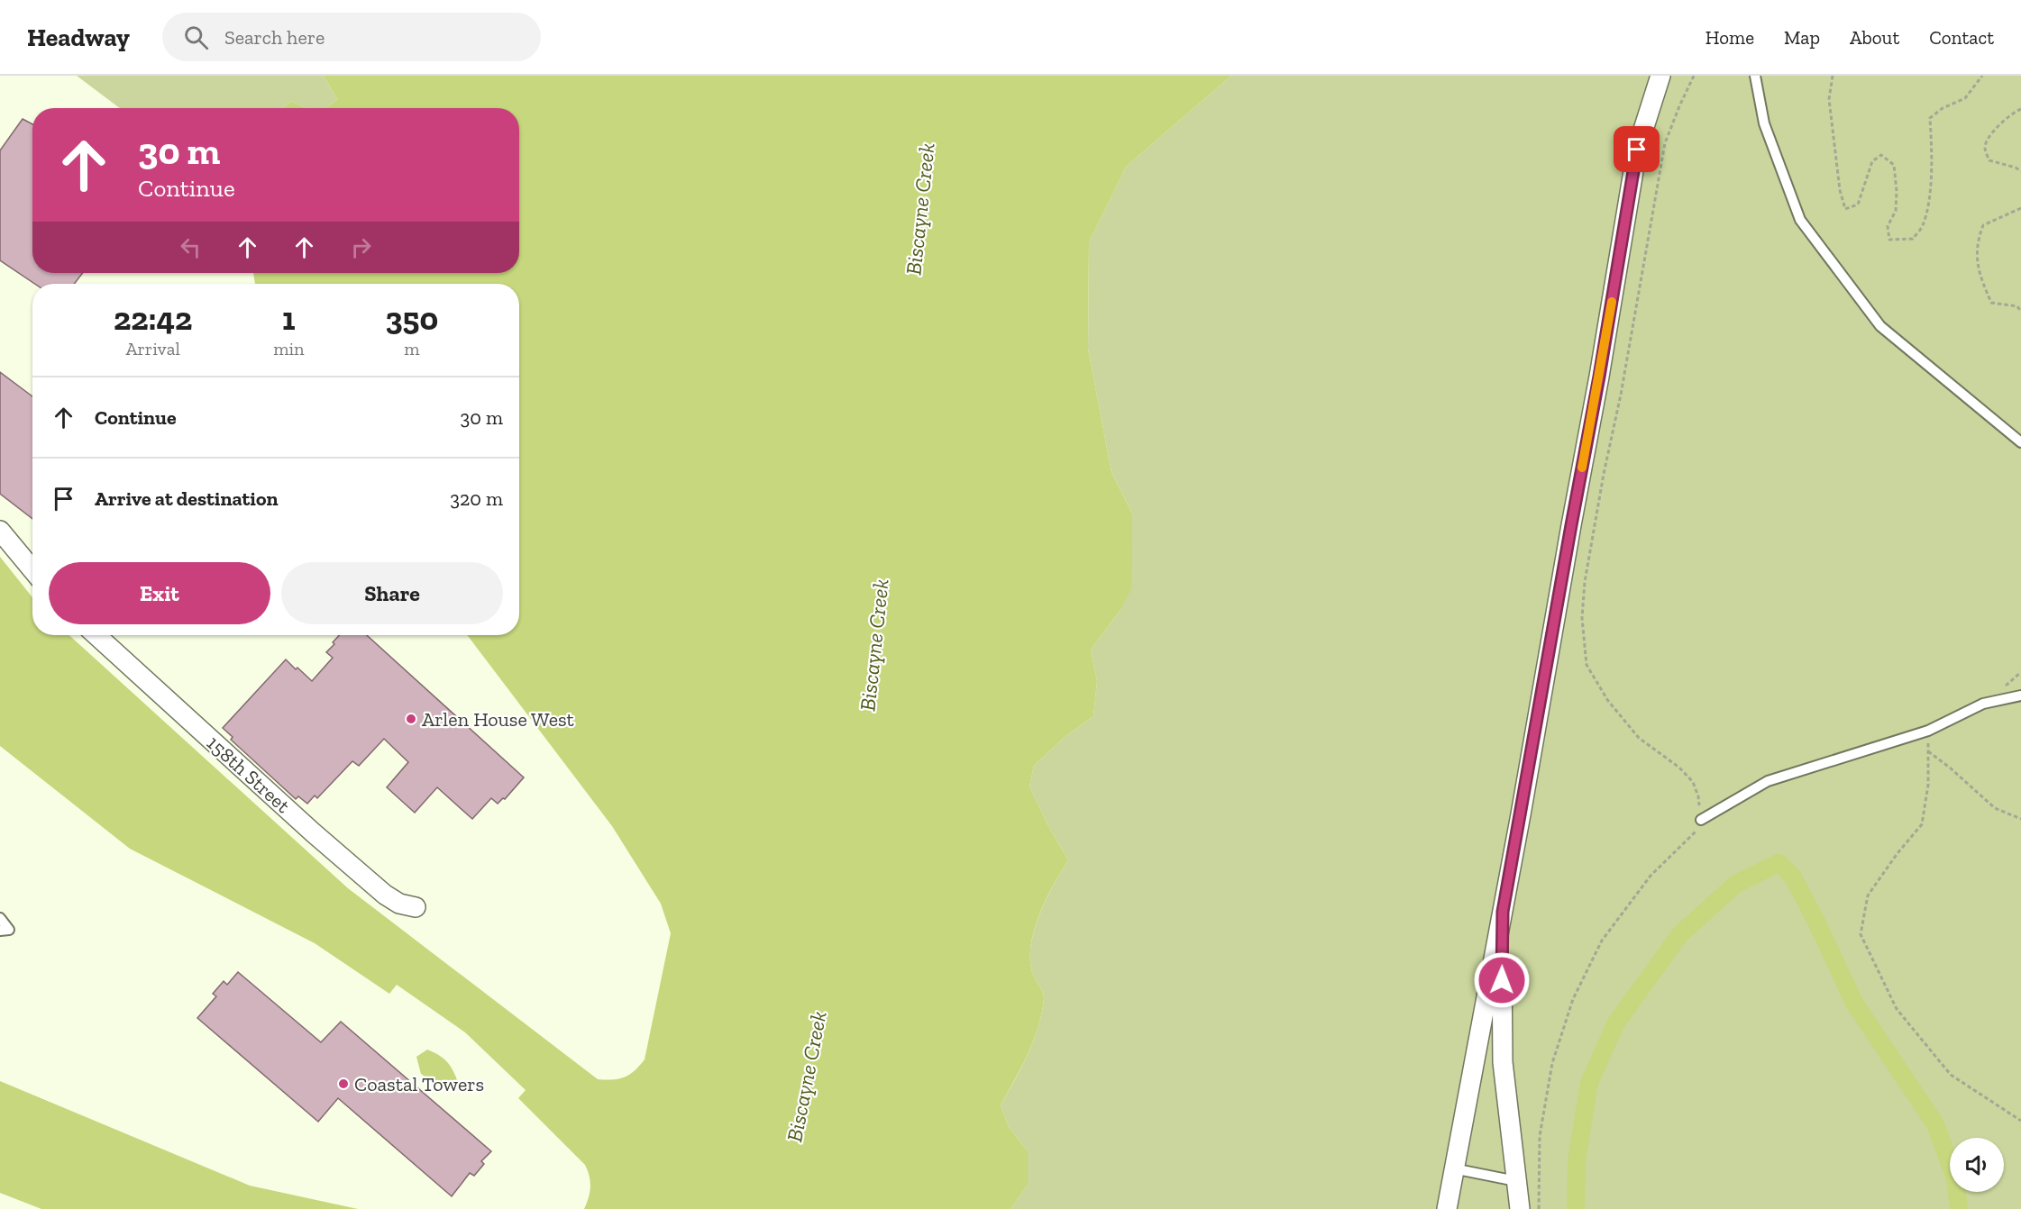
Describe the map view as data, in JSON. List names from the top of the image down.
{
  "streets": {
    "street": ["158th Street"]
  },
  "water": ["Biscayne Creek"],
  "places": ["Arlen House West", "Coastal Towers"],
  "page": {
    "header": "Headway",
    "search": "Search here",
    "nav": [
      "Home",
      "Map",
      "About",
      "Contact"
    ],
    "turn": ["30 m", "Continue"],
    "eta": [
      "22:42",
      "Arrival",
      "1",
      "min",
      "350",
      "m"
    ],
    "list": [
      {
        "name": "Continue",
        "value": "30 m"
      },
      {
        "name": "Arrive at destination",
        "value": "320 m"
      }
    ],
    "buttons": ["Exit", "Share"]
  }
}
